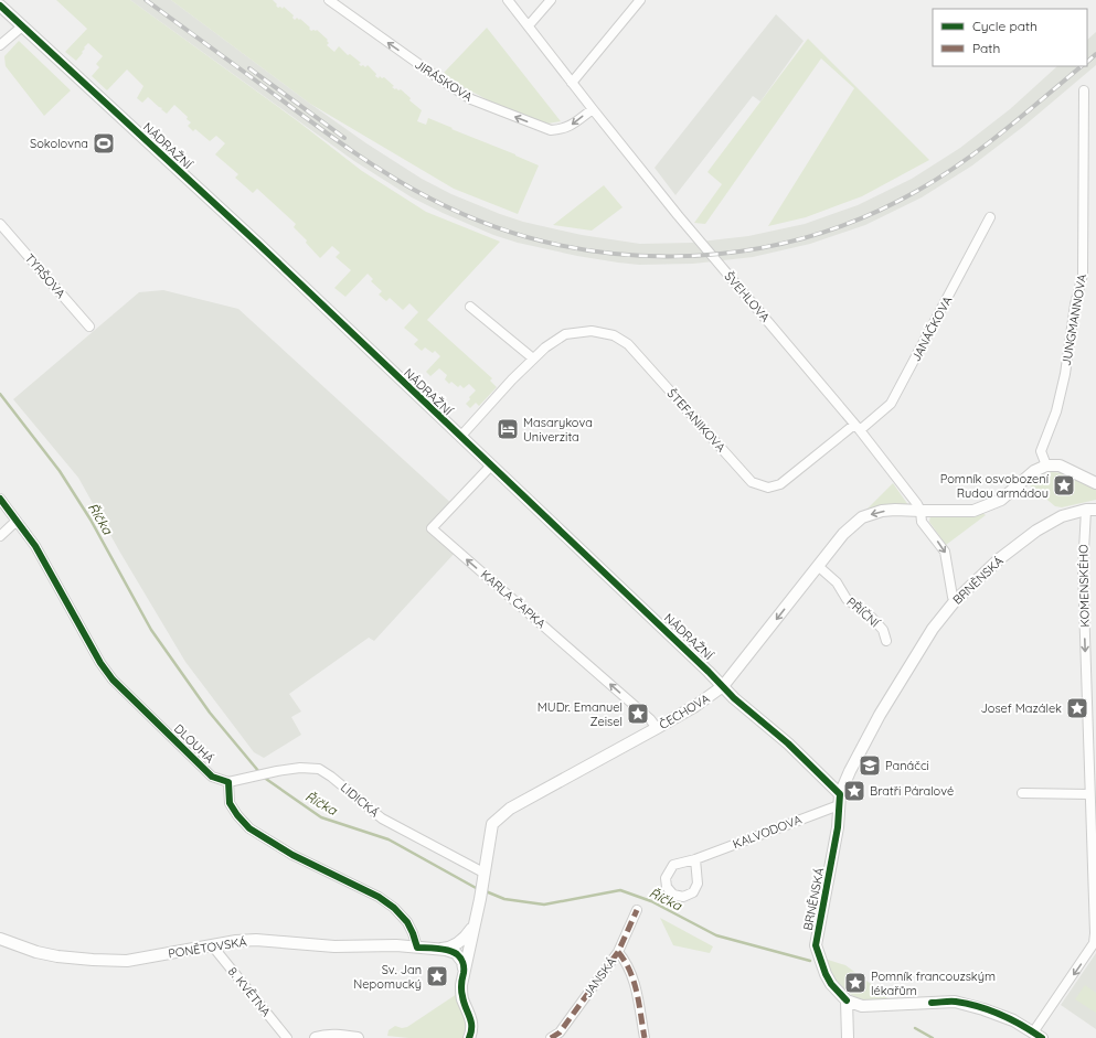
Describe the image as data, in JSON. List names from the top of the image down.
{
  "streets": {
    "street": [
      "JIRÁSKOVA",
      "NÁDRAŽNÍ",
      "TYRŠOVA",
      "ŠVEHLOVA",
      "JUNGMANNOVA",
      "JANÁČKOVA",
      "ŠTEFANIKOVA",
      "BRNĚNSKÁ",
      "KOMENSKÉHO",
      "KARLA ČAPKA",
      "PŘÍČNÍ",
      "ČECHOVA",
      "DLOUHÁ",
      "LIDICKÁ",
      "KALVODOVA",
      "PONĚTOVSKÁ",
      "JANSKÁ",
      "8. KVĚTNA"
    ]
  },
  "crossings": [
    ["JIRÁSKOVA", "ŠVEHLOVA"],
    ["NÁDRAŽNÍ", "ŠTEFANIKOVA"],
    ["NÁDRAŽNÍ", "BRNĚNSKÁ"],
    ["NÁDRAŽNÍ", "KARLA ČAPKA"],
    ["NÁDRAŽNÍ", "ČECHOVA"],
    ["NÁDRAŽNÍ", "KALVODOVA"],
    ["ŠVEHLOVA", "JANÁČKOVA"],
    ["ŠVEHLOVA", "ŠTEFANIKOVA"],
    ["ŠVEHLOVA", "ČECHOVA"],
    ["JUNGMANNOVA", "ČECHOVA"],
    ["JANÁČKOVA", "ŠTEFANIKOVA"],
    ["BRNĚNSKÁ", "KOMENSKÉHO"],
    ["BRNĚNSKÁ", "KALVODOVA"],
    ["KARLA ČAPKA", "ČECHOVA"],
    ["PŘÍČNÍ", "ČECHOVA"],
    ["ČECHOVA", "LIDICKÁ"],
    ["ČECHOVA", "PONĚTOVSKÁ"],
    ["DLOUHÁ", "LIDICKÁ"],
    ["PONĚTOVSKÁ", "8. KVĚTNA"]
  ],
  "one_way": ["JIRÁSKOVA", "KOMENSKÉHO", "KARLA ČAPKA"],
  "water": ["Říčka"],
  "places": {
    "sports": ["Sokolovna"],
    "hotel": ["Masarykova Univerzita"],
    "place": [
      "Pomník osvobození Rudou armádou",
      "Josef Mazálek",
      "MUDr. Emanuel Zeisel",
      "Bratři Páralové",
      "Sv. Jan Nepomucký",
      "Pomník francouzským lékařům"
    ],
    "school or university": ["Panáčci"]
  },
  "legend": ["Cycle path", "Path"]
}
